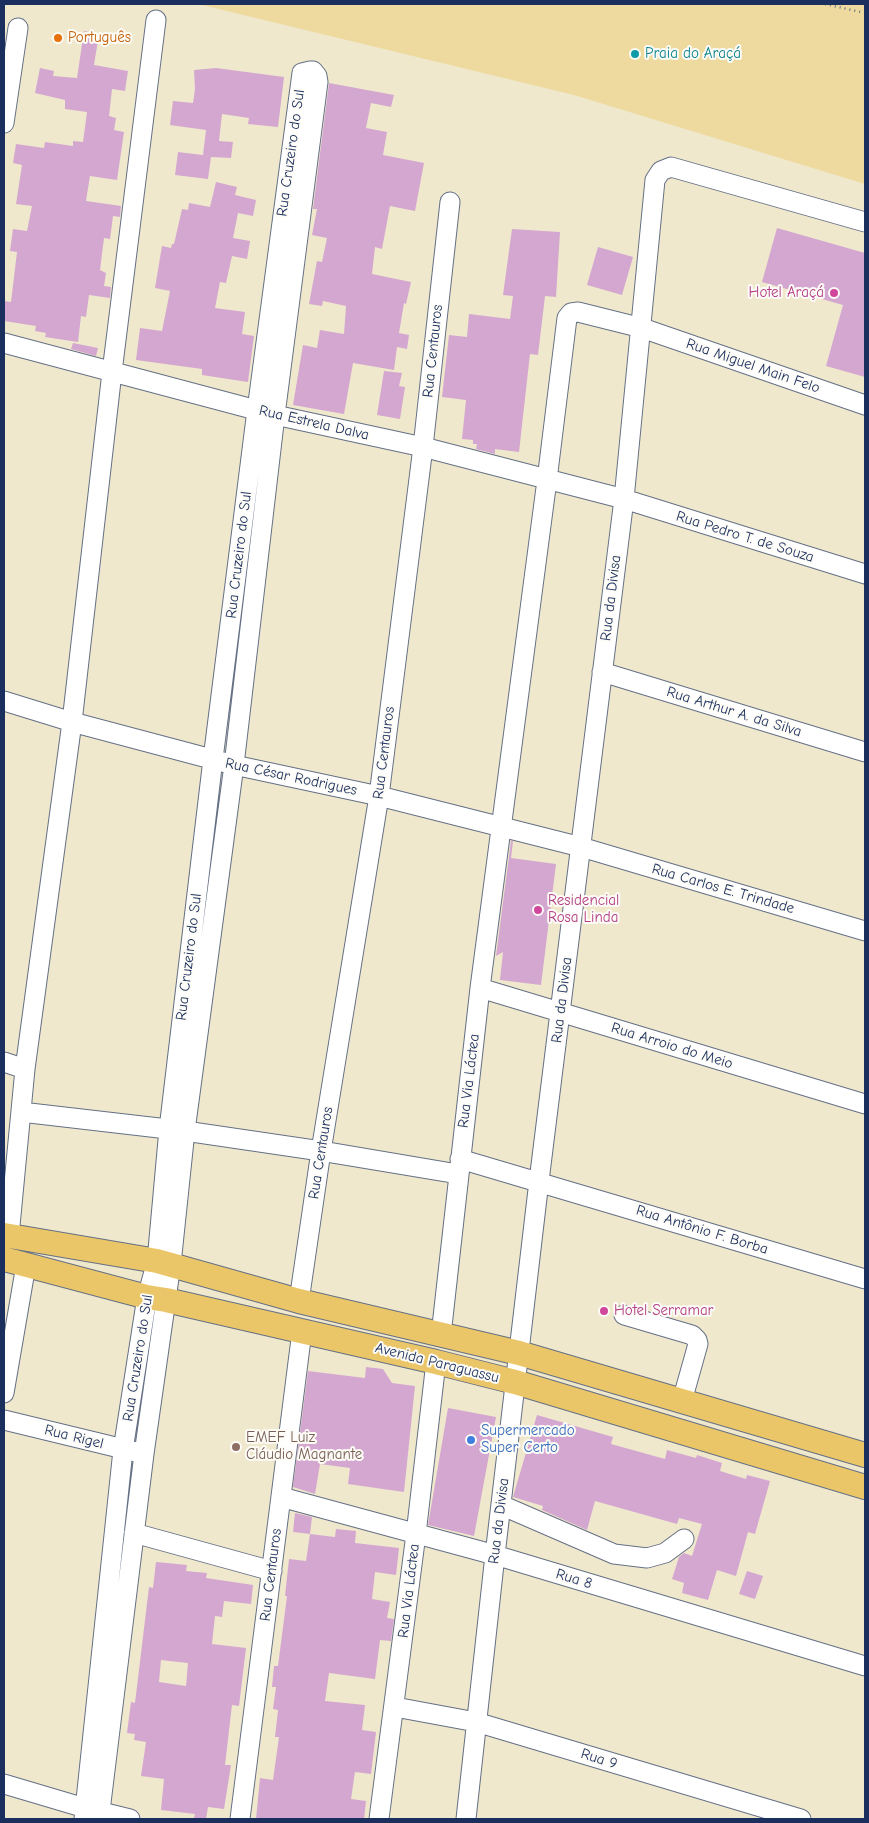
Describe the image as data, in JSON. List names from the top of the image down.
{
  "streets": {
    "main road": ["Avenida Paraguassu"],
    "street": [
      "Rua Cruzeiro do Sul",
      "Rua Centauros",
      "Rua Miguel Main Felo",
      "Rua Estrela Dalva",
      "Rua Pedro T. de Souza",
      "Rua da Divisa",
      "Rua Arthur A. da Silva",
      "Rua César Rodrigues",
      "Rua Carlos E. Trindade",
      "Rua Arroio do Meio",
      "Rua Via Láctea",
      "Rua Antônio F. Borba",
      "Rua Rigel",
      "Rua 8",
      "Rua 9"
    ]
  },
  "crossings": [
    ["Rua Cruzeiro do Sul", "Rua Estrela Dalva"],
    ["Rua Cruzeiro do Sul", "Rua César Rodrigues"],
    ["Rua Cruzeiro do Sul", "Rua Antônio F. Borba"],
    ["Rua Cruzeiro do Sul", "Avenida Paraguassu"],
    ["Rua Cruzeiro do Sul", "Rua Rigel"],
    ["Rua Centauros", "Rua Estrela Dalva"],
    ["Rua Centauros", "Rua César Rodrigues"],
    ["Rua Centauros", "Rua Antônio F. Borba"],
    ["Rua Centauros", "Avenida Paraguassu"],
    ["Rua Centauros", "Rua 8"],
    ["Rua Miguel Main Felo", "Rua Estrela Dalva"],
    ["Rua Miguel Main Felo", "Rua da Divisa"],
    ["Rua Miguel Main Felo", "Rua Via Láctea"],
    ["Rua Estrela Dalva", "Rua Pedro T. de Souza"],
    ["Rua Estrela Dalva", "Rua da Divisa"],
    ["Rua Estrela Dalva", "Rua Via Láctea"],
    ["Rua Pedro T. de Souza", "Rua da Divisa"],
    ["Rua da Divisa", "Rua Arthur A. da Silva"],
    ["Rua da Divisa", "Rua César Rodrigues"],
    ["Rua da Divisa", "Rua Carlos E. Trindade"],
    ["Rua da Divisa", "Rua Arroio do Meio"],
    ["Rua da Divisa", "Rua Antônio F. Borba"],
    ["Rua da Divisa", "Avenida Paraguassu"],
    ["Rua da Divisa", "Rua 8"],
    ["Rua da Divisa", "Rua 9"],
    ["Rua César Rodrigues", "Rua Carlos E. Trindade"],
    ["Rua César Rodrigues", "Rua Via Láctea"],
    ["Rua Arroio do Meio", "Rua Via Láctea"],
    ["Rua Via Láctea", "Rua Antônio F. Borba"],
    ["Rua Via Láctea", "Avenida Paraguassu"],
    ["Rua Via Láctea", "Rua 8"],
    ["Rua Via Láctea", "Rua 9"]
  ],
  "places": [
    "Português",
    "Praia do Araçá",
    "Hotel Araçá",
    "Residencial Rosa Linda",
    "Hotel Serramar",
    "Supermercado Super Certo",
    "EMEF Luiz Cláudio Magnante"
  ]
}
